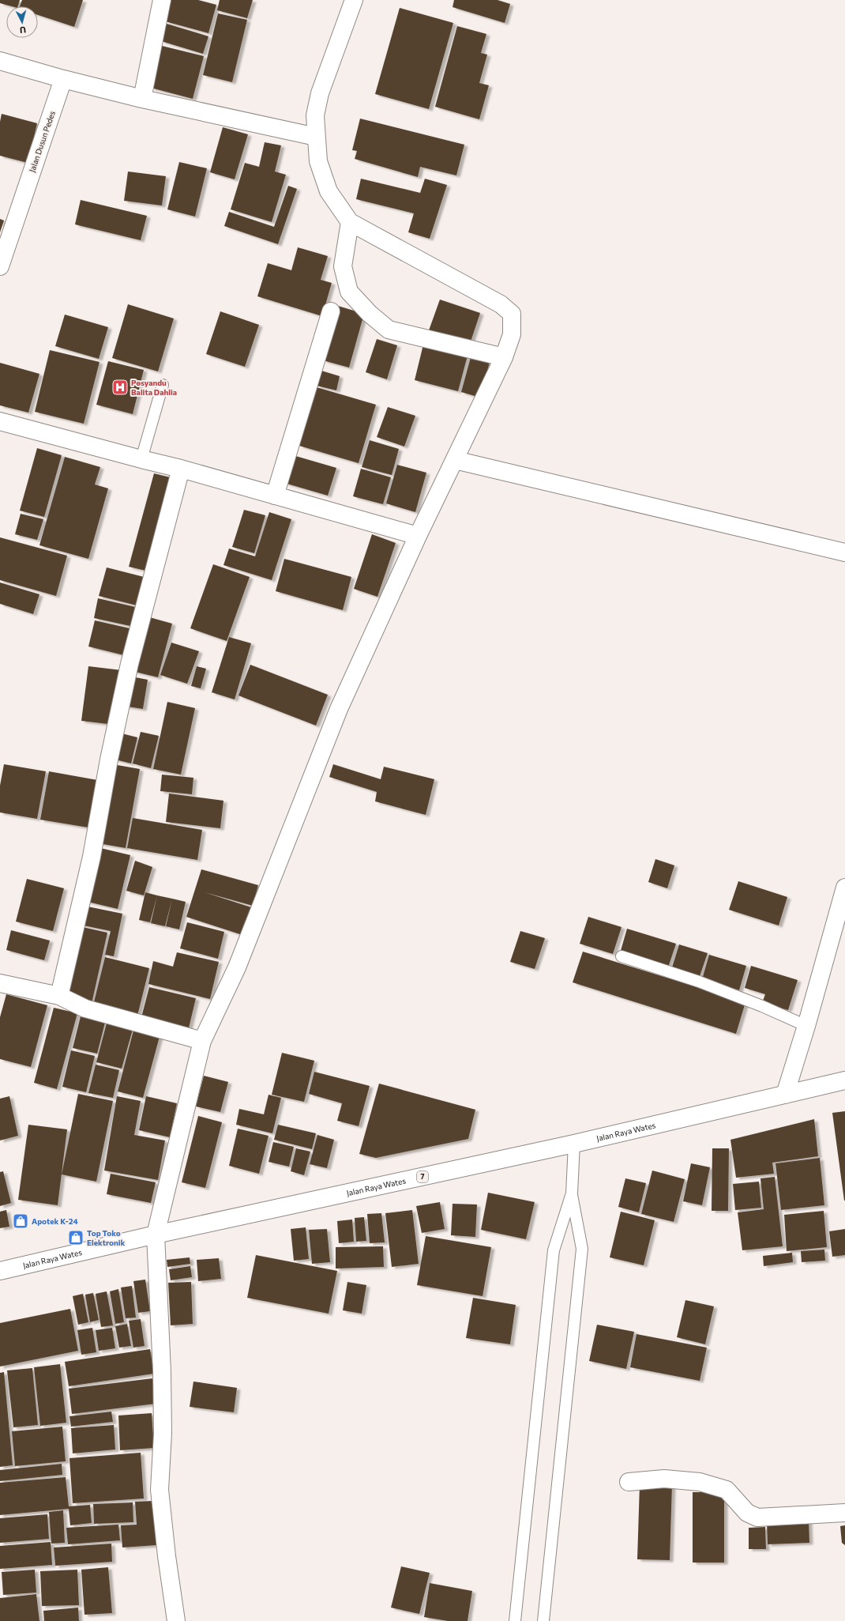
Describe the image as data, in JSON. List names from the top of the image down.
{
  "streets": {
    "main road": ["Jalan Dusun Pedes", "Jalan Raya Wates", "7"]
  },
  "places": {
    "hospital": ["Posyandu Balita Dahlia"],
    "shop": ["Apotek K-24", "Top Toko Elektronik"]
  },
  "north": "bottom"
}
